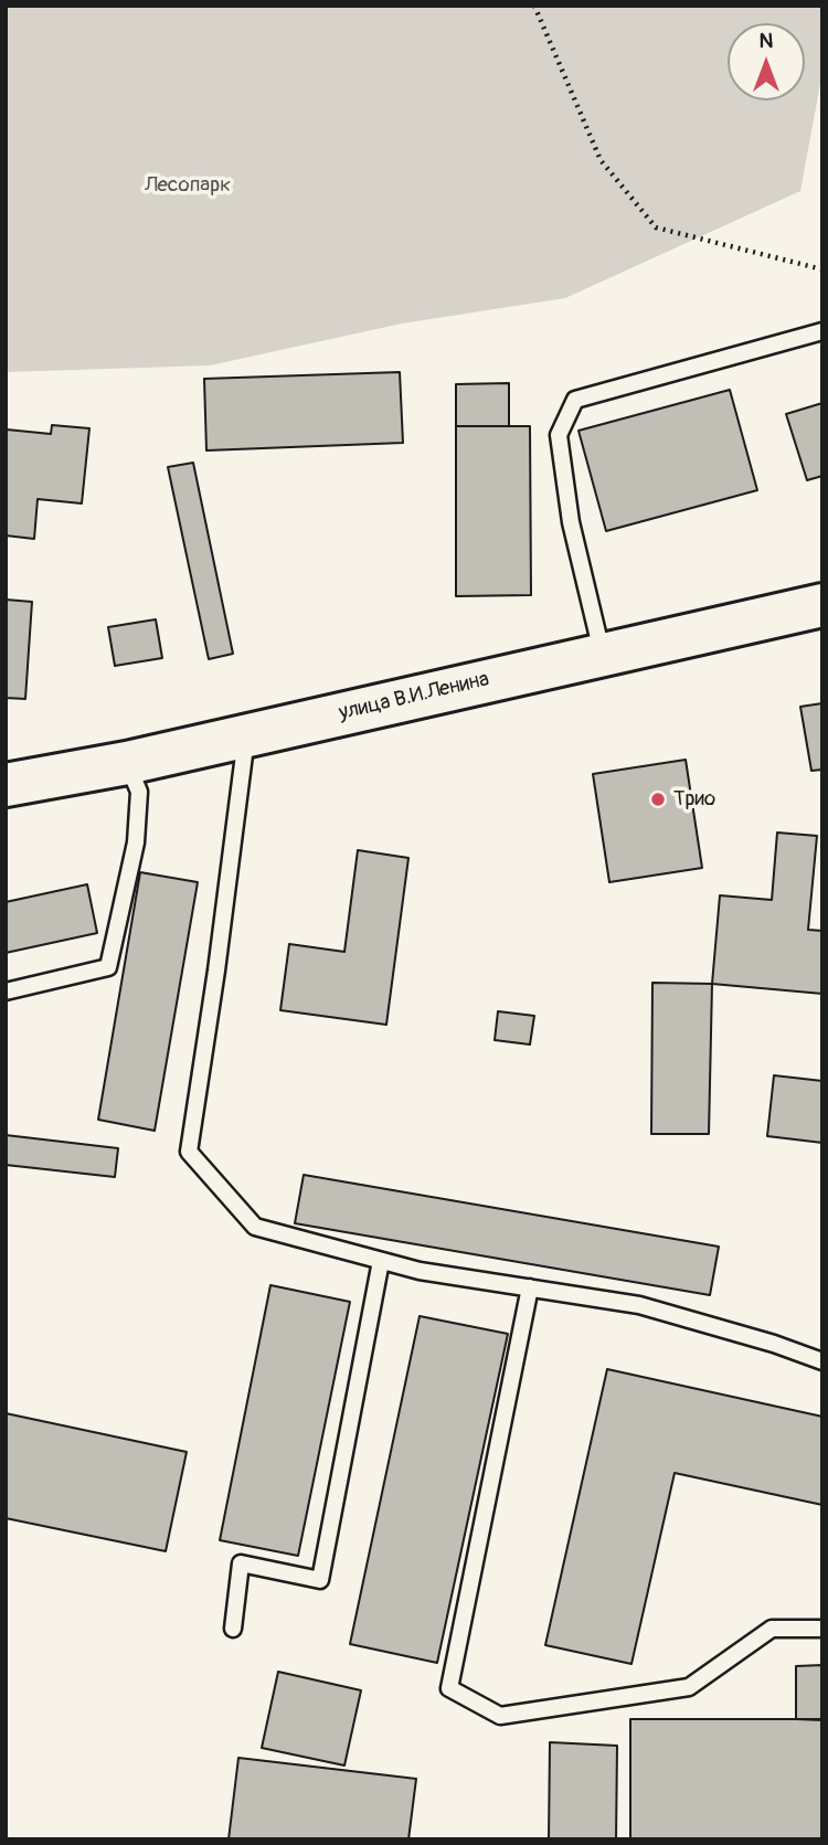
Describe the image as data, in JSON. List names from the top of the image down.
{
  "streets": {
    "main road": ["улица В.И.Ленина"]
  },
  "parks": ["Лесопарк"],
  "places": ["Трио"],
  "north": "top"
}
